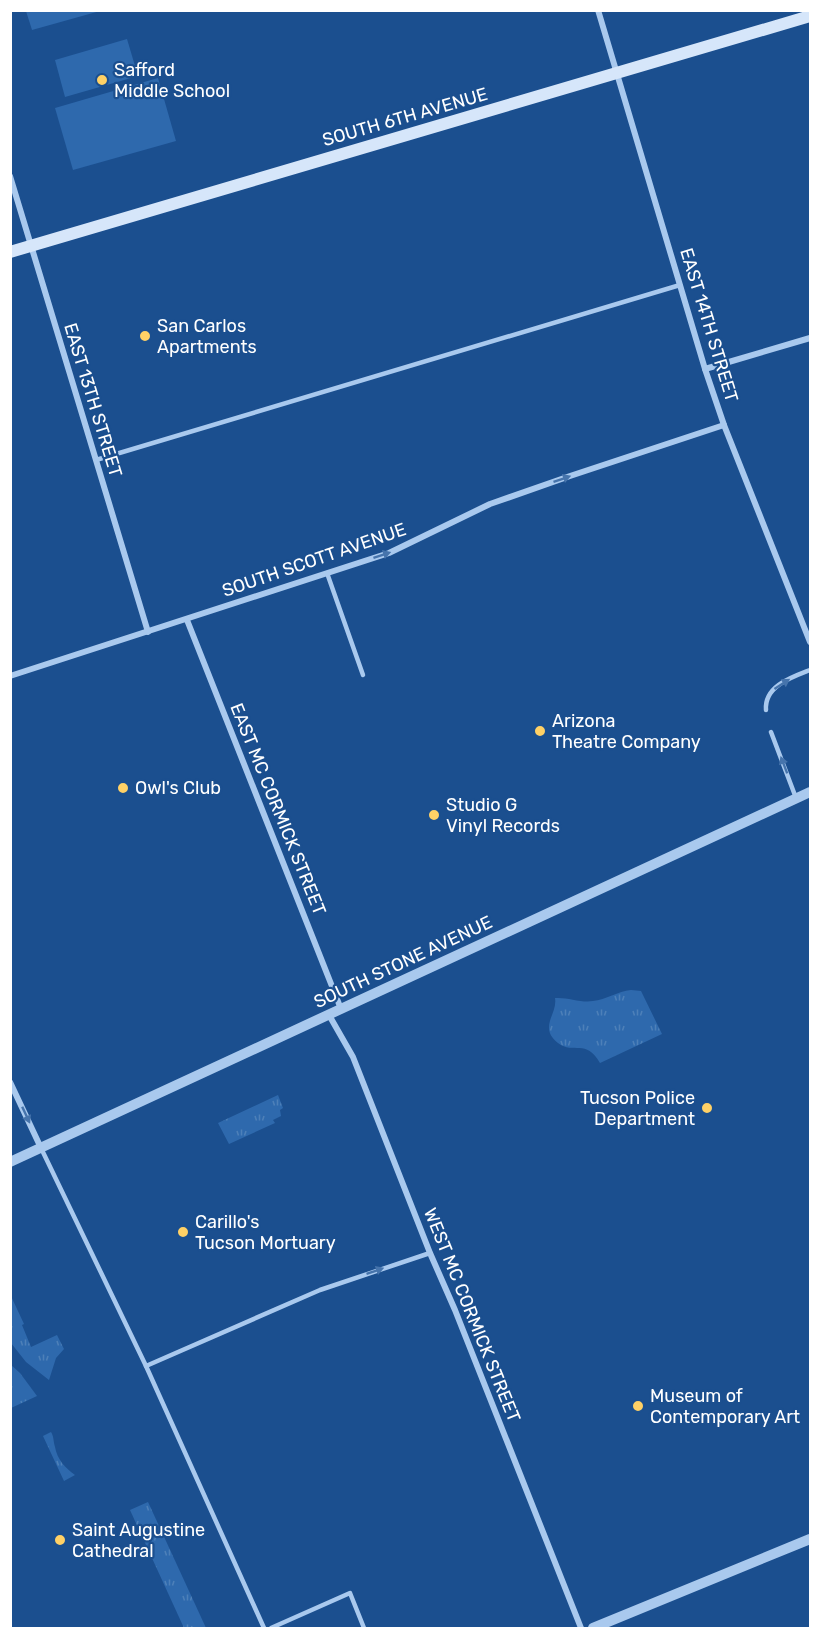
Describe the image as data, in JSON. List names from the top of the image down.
{
  "streets": {
    "main road": ["SOUTH 6TH AVENUE"],
    "street": [
      "EAST 14TH STREET",
      "EAST 13TH STREET",
      "SOUTH SCOTT AVENUE",
      "EAST MC CORMICK STREET",
      "SOUTH STONE AVENUE",
      "WEST MC CORMICK STREET"
    ]
  },
  "crossings": [
    ["SOUTH 6TH AVENUE", "EAST 14TH STREET"],
    ["SOUTH 6TH AVENUE", "EAST 13TH STREET"],
    ["EAST 14TH STREET", "SOUTH SCOTT AVENUE"],
    ["EAST 13TH STREET", "SOUTH SCOTT AVENUE"],
    ["SOUTH SCOTT AVENUE", "EAST MC CORMICK STREET"],
    ["EAST MC CORMICK STREET", "SOUTH STONE AVENUE"],
    ["SOUTH STONE AVENUE", "WEST MC CORMICK STREET"]
  ],
  "one_way": ["SOUTH SCOTT AVENUE"],
  "places": [
    "Safford Middle School",
    "San Carlos Apartments",
    "Arizona Theatre Company",
    "Owl's Club",
    "Studio G Vinyl Records",
    "Tucson Police Department",
    "Carillo's Tucson Mortuary",
    "Museum of Contemporary Art",
    "Saint Augustine Cathedral"
  ]
}
